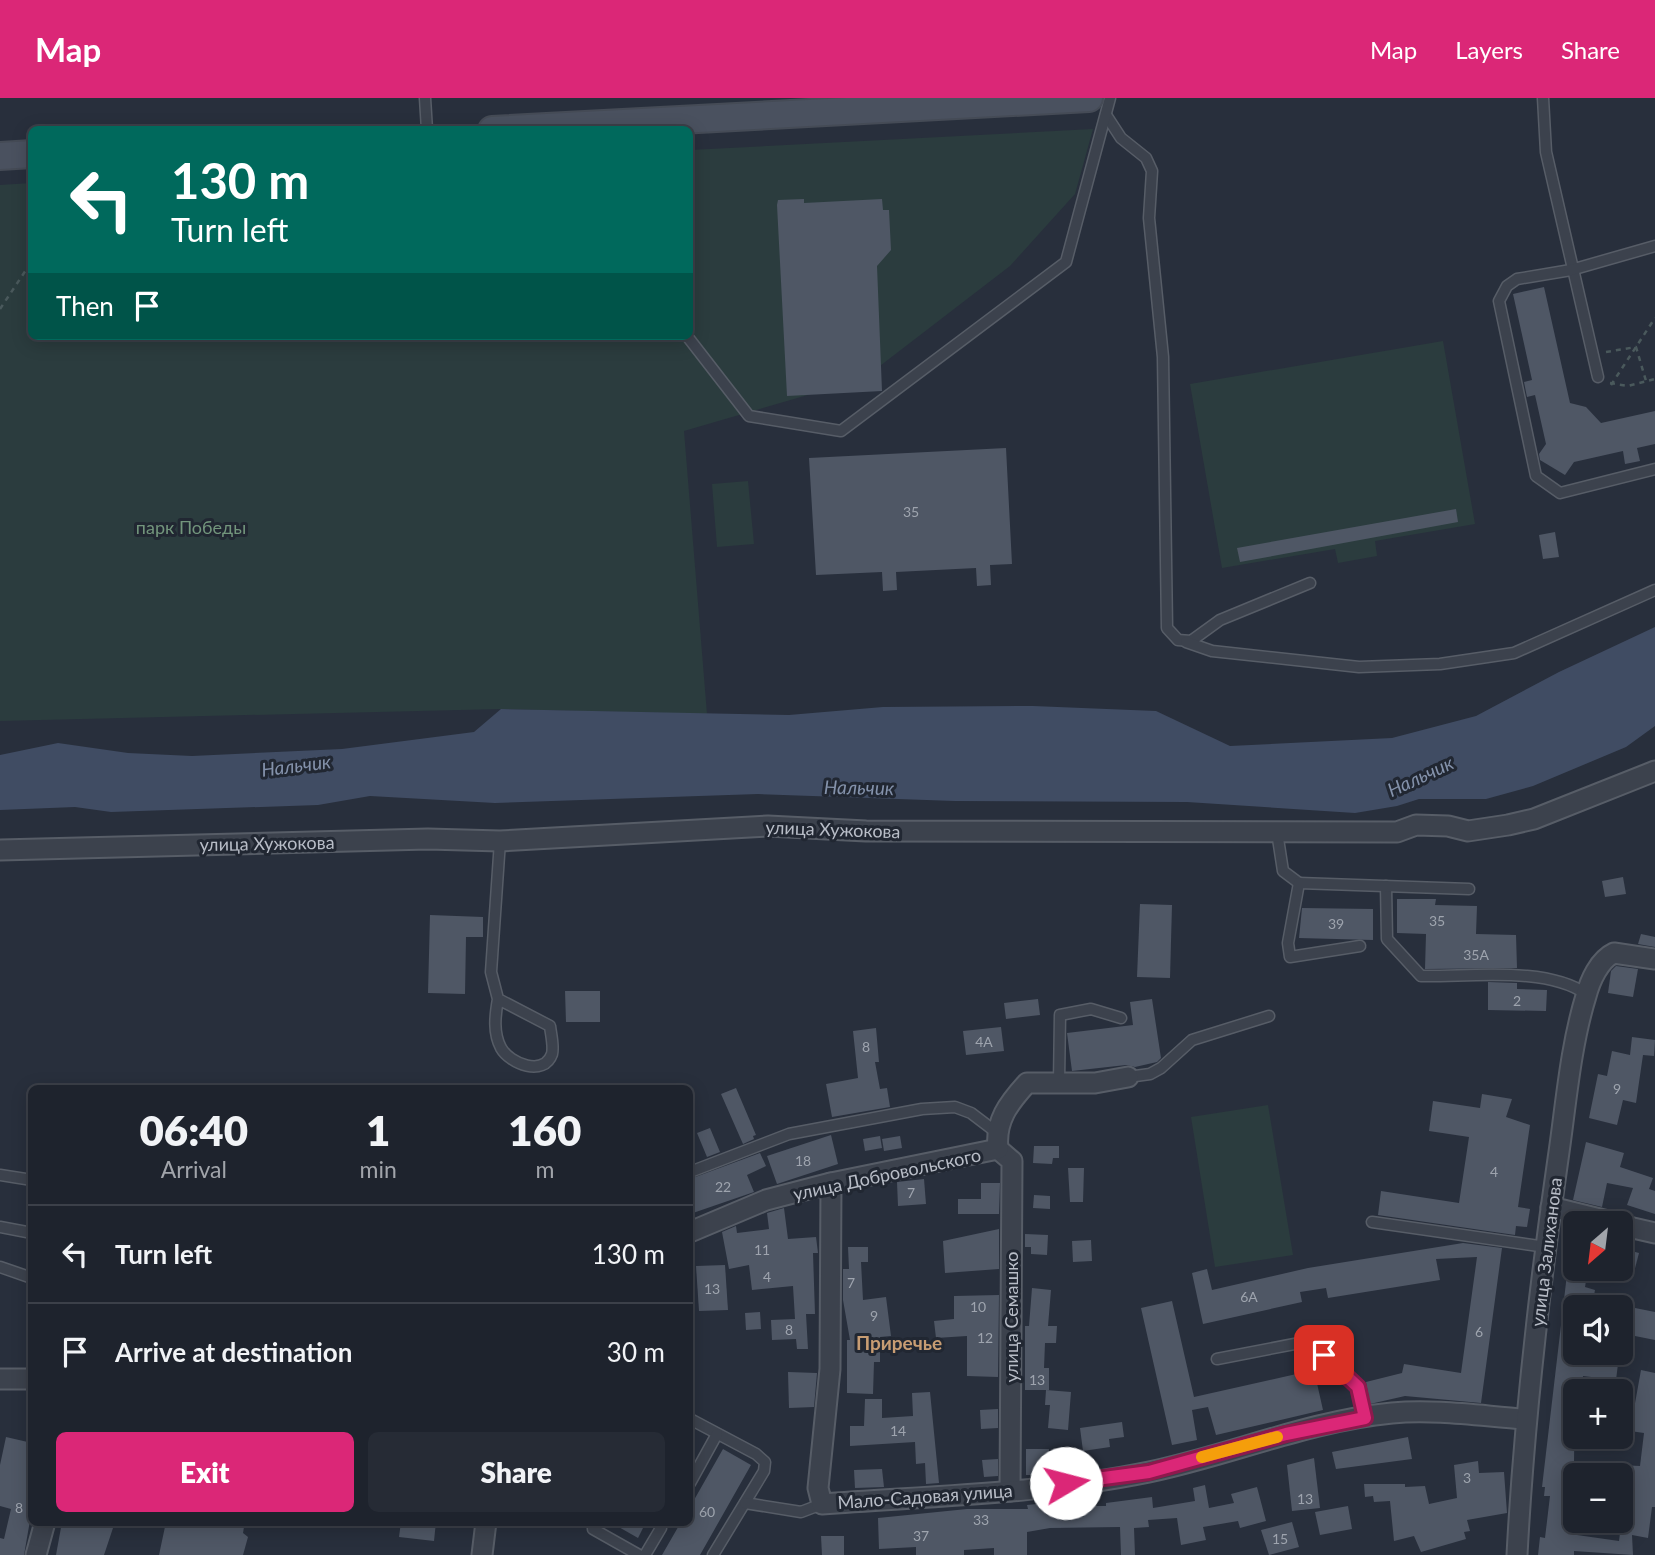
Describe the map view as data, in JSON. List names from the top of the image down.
{
  "streets": {
    "street": [
      "улица Хужокова",
      "улица Добровольского",
      "улица Залиханова",
      "улица Семашко",
      "Мало-Садовая улица"
    ]
  },
  "crossings": [
    ["улица Добровольского", "улица Семашко"],
    ["улица Залиханова", "Мало-Садовая улица"],
    ["улица Семашко", "Мало-Садовая улица"]
  ],
  "districts": ["Приречье"],
  "water": ["Нальчик"],
  "parks": ["парк Победы"],
  "house_numbers": [
    "35",
    "35",
    "39",
    "35А",
    "2",
    "4А",
    "8",
    "9",
    "18",
    "4",
    "22",
    "7",
    "11",
    "4",
    "7",
    "13",
    "6А",
    "10",
    "9",
    "8",
    "6",
    "12",
    "13",
    "14",
    "3",
    "13",
    "8",
    "60",
    "33",
    "37",
    "15"
  ],
  "north": "bottom left",
  "page": {
    "header": "Map",
    "nav": ["Map", "Layers", "Share"],
    "turn": ["130 m", "Turn left"],
    "then": "Then",
    "eta": [
      "06:40",
      "Arrival",
      "1",
      "min",
      "160",
      "m"
    ],
    "list": [
      {
        "name": "Turn left",
        "value": "130 m"
      },
      {
        "name": "Arrive at destination",
        "value": "30 m"
      }
    ],
    "map_buttons": ["+", "−"],
    "buttons": ["Exit", "Share"]
  }
}
